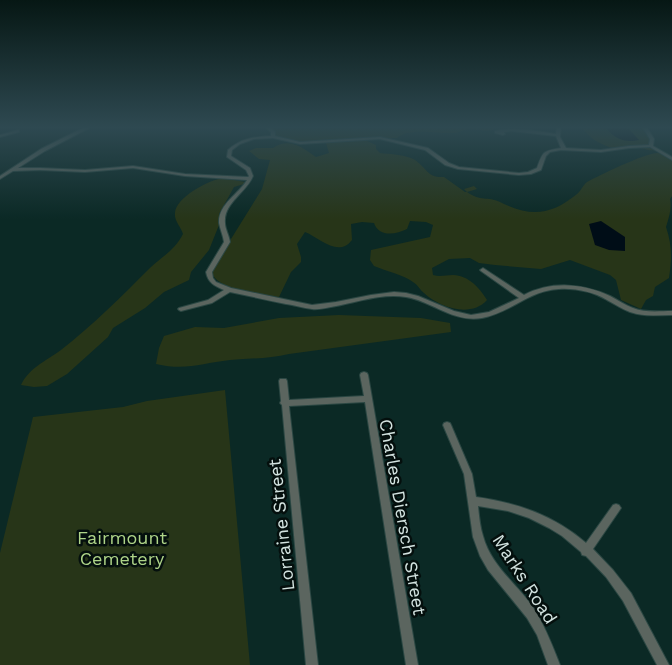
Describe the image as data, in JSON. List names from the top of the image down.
{
  "streets": {
    "street": ["Charles Diersch Street", "Lorraine Street", "Marks Road"]
  },
  "parks": ["Fairmount Cemetery"]
}
